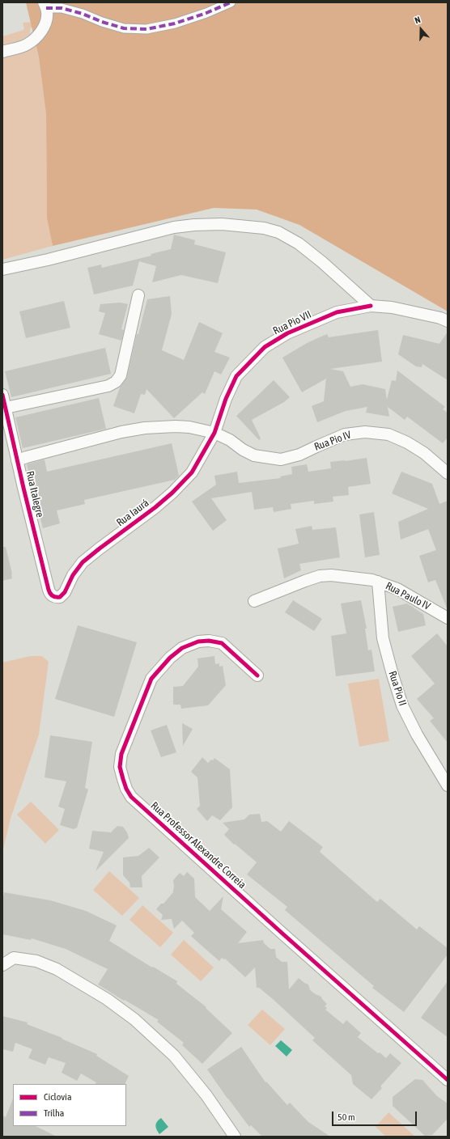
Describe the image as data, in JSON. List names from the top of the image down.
{
  "streets": {
    "street": [
      "Rua Pio VII",
      "Rua Pio IV",
      "Rua Italegre",
      "Rua Iaurá",
      "Rua Paulo IV",
      "Rua Pio II",
      "Rua Professor Alexandre Correia"
    ]
  },
  "crossings": [
    ["Rua Pio VII", "Rua Pio IV"],
    ["Rua Pio VII", "Rua Iaurá"],
    ["Rua Pio IV", "Rua Italegre"],
    ["Rua Pio IV", "Rua Iaurá"],
    ["Rua Italegre", "Rua Iaurá"],
    ["Rua Paulo IV", "Rua Pio II"]
  ],
  "legend": ["Ciclovia", "Trilha"],
  "scale_bar": "50 m",
  "north": "top"
}
